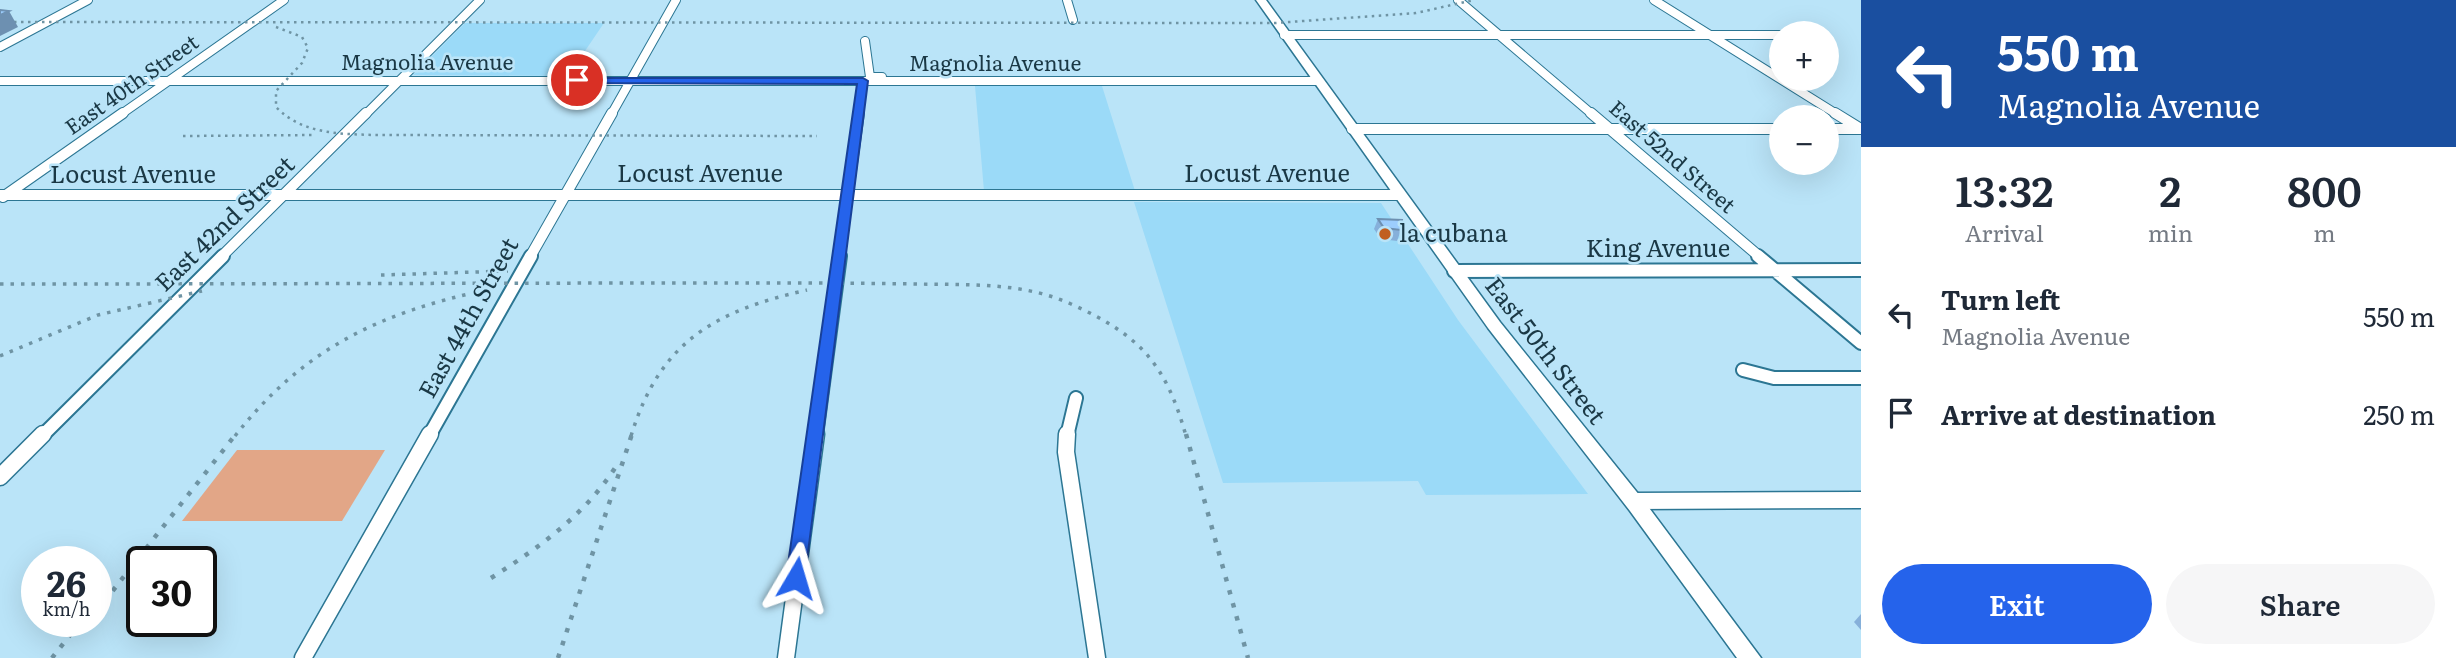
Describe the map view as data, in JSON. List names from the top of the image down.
{
  "streets": {
    "main road": ["East 50th Street"],
    "street": [
      "Magnolia Avenue",
      "East 40th Street",
      "East 52nd Street",
      "Locust Avenue",
      "East 42nd Street",
      "King Avenue",
      "East 44th Street"
    ]
  },
  "crossings": [
    ["Magnolia Avenue", "East 40th Street"],
    ["Magnolia Avenue", "East 42nd Street"],
    ["Magnolia Avenue", "East 44th Street"],
    ["Magnolia Avenue", "East 50th Street"],
    ["East 40th Street", "Locust Avenue"],
    ["East 52nd Street", "King Avenue"],
    ["Locust Avenue", "East 42nd Street"],
    ["Locust Avenue", "East 44th Street"],
    ["Locust Avenue", "East 50th Street"],
    ["King Avenue", "East 50th Street"]
  ],
  "places": ["la cubana"],
  "page": {
    "turn": ["550 m", "Magnolia Avenue"],
    "map_buttons": ["+", "−"],
    "eta": [
      "13:32",
      "Arrival",
      "2",
      "min",
      "800",
      "m"
    ],
    "list": [
      {
        "name": "Turn left",
        "note": "Magnolia Avenue",
        "value": "550 m"
      },
      {
        "name": "Arrive at destination",
        "value": "250 m"
      }
    ],
    "speed": "26 km/h",
    "limit": "30",
    "buttons": ["Exit", "Share"]
  }
}
